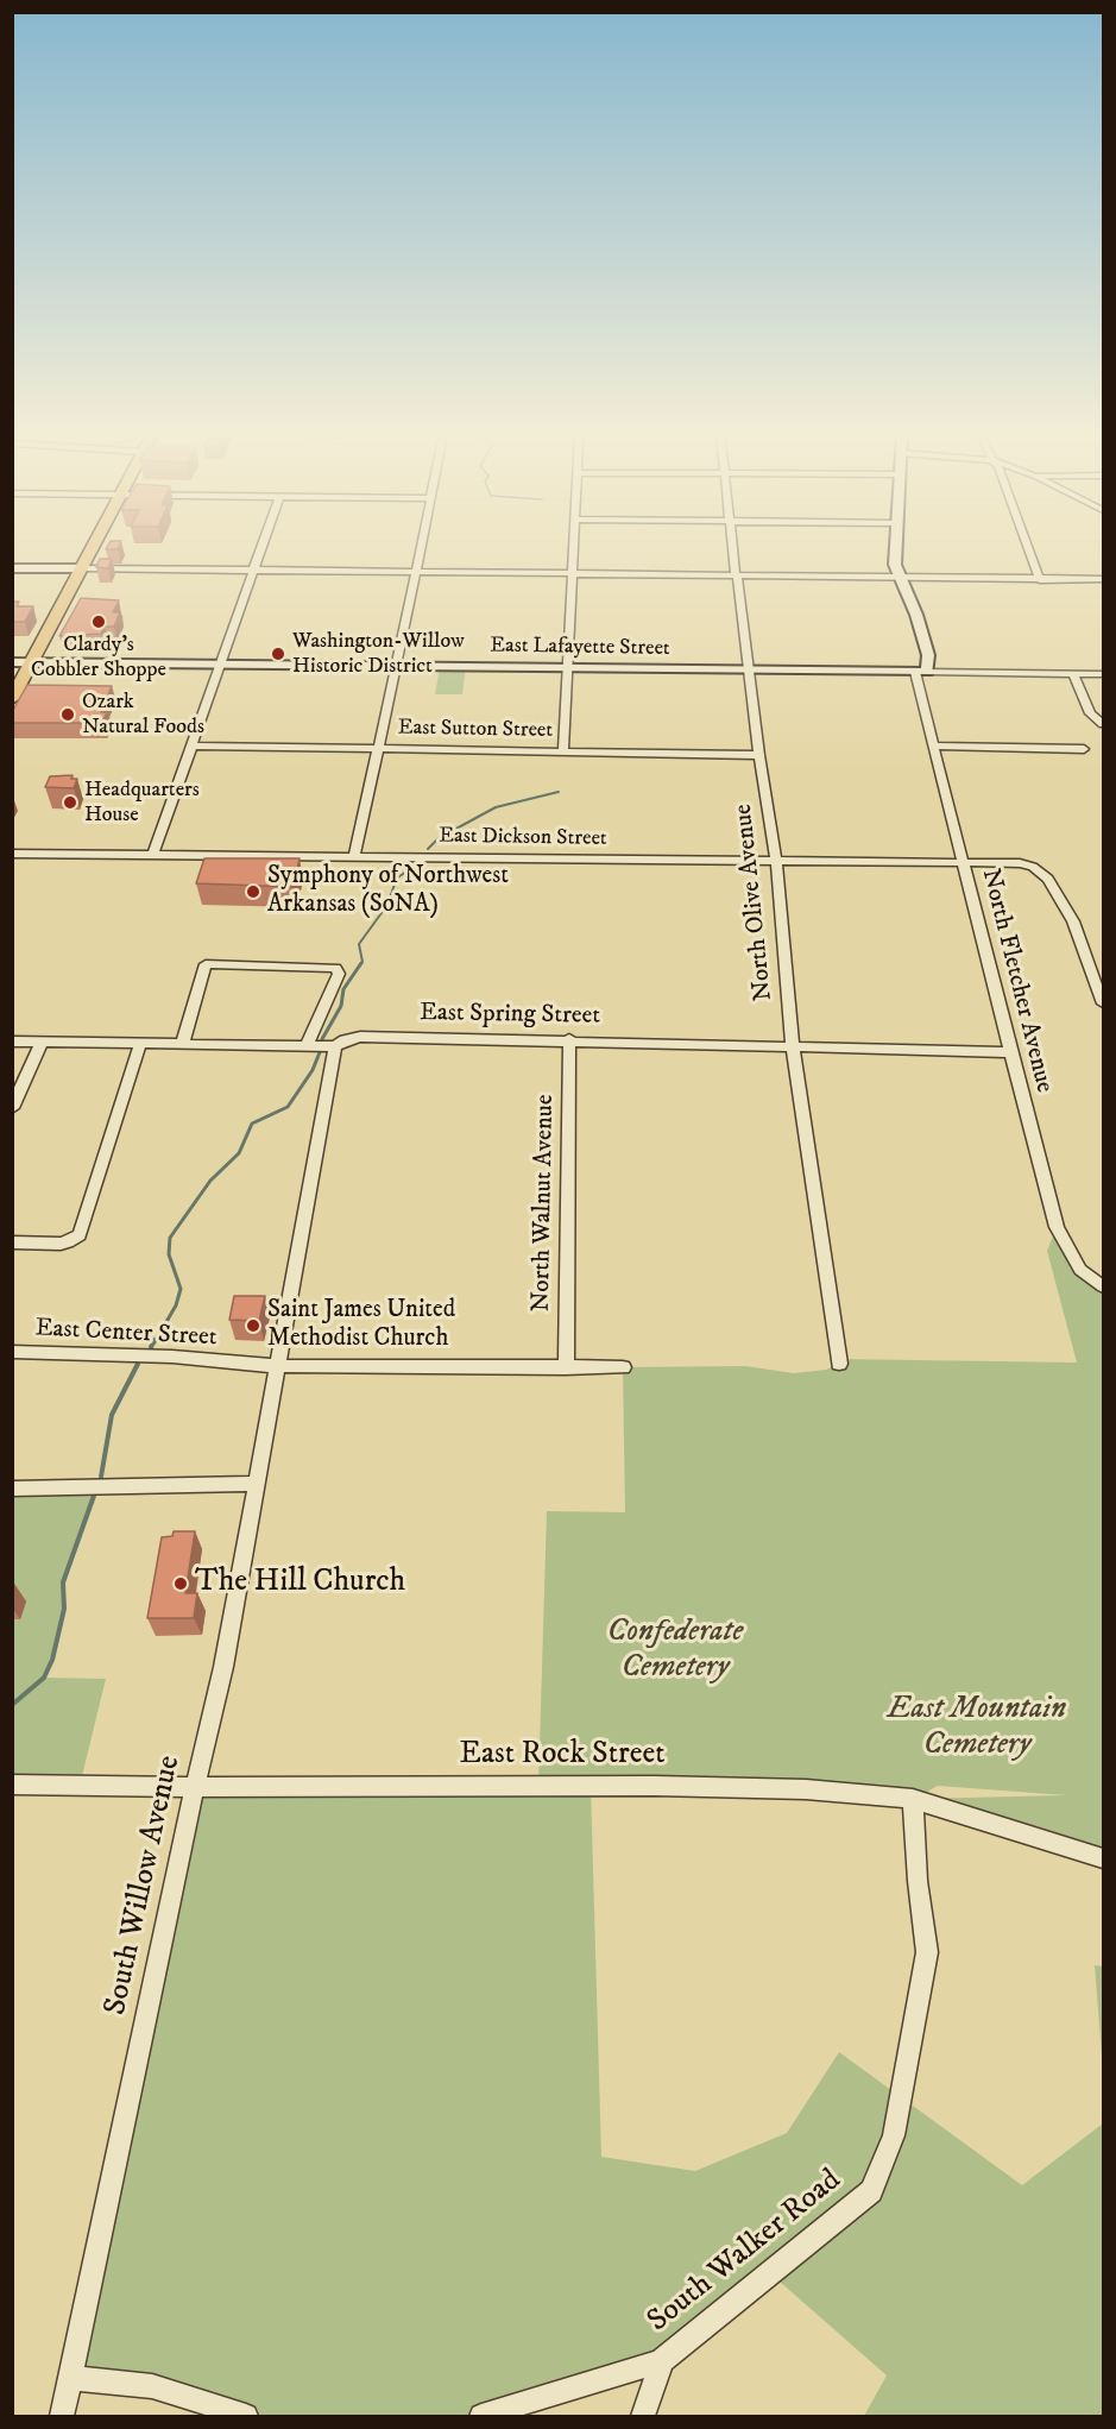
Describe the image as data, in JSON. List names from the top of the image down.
{
  "streets": {
    "main road": ["East Lafayette Street"],
    "street": [
      "East Sutton Street",
      "East Dickson Street",
      "North Olive Avenue",
      "North Fletcher Avenue",
      "East Spring Street",
      "North Walnut Avenue",
      "East Center Street",
      "East Rock Street",
      "South Willow Avenue",
      "South Walker Road"
    ]
  },
  "crossings": [
    ["East Lafayette Street", "North Olive Avenue"],
    ["East Lafayette Street", "North Fletcher Avenue"],
    ["East Sutton Street", "North Olive Avenue"],
    ["East Dickson Street", "North Olive Avenue"],
    ["East Dickson Street", "North Fletcher Avenue"],
    ["North Olive Avenue", "East Spring Street"],
    ["North Fletcher Avenue", "East Spring Street"],
    ["East Spring Street", "North Walnut Avenue"],
    ["East Spring Street", "South Willow Avenue"],
    ["North Walnut Avenue", "East Center Street"],
    ["East Center Street", "South Willow Avenue"],
    ["East Rock Street", "South Willow Avenue"],
    ["East Rock Street", "South Walker Road"]
  ],
  "parks": ["Confederate Cemetery", "East Mountain Cemetery"],
  "places": [
    "Clardy's Cobbler Shoppe",
    "Washington-Willow Historic District",
    "Ozark Natural Foods",
    "Headquarters House",
    "Symphony of Northwest Arkansas (SoNA)",
    "Saint James United Methodist Church",
    "The Hill Church"
  ]
}
